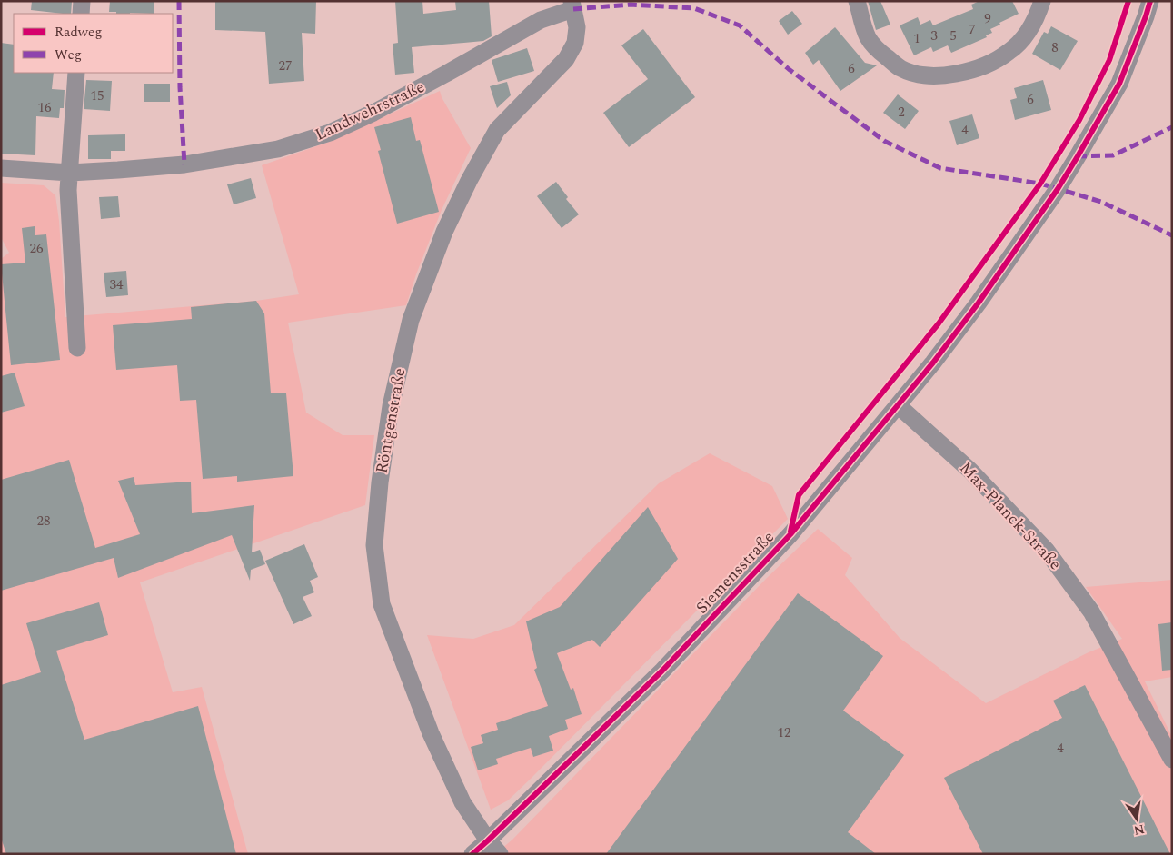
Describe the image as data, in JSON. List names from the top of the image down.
{
  "streets": {
    "street": [
      "Landwehrstraße",
      "Röntgenstraße",
      "Max-Planck-Straße",
      "Siemensstraße"
    ]
  },
  "crossings": [
    ["Landwehrstraße", "Röntgenstraße"],
    ["Röntgenstraße", "Siemensstraße"],
    ["Max-Planck-Straße", "Siemensstraße"]
  ],
  "house_numbers": [
    "9",
    "7",
    "3",
    "5",
    "1",
    "8",
    "27",
    "6",
    "15",
    "6",
    "16",
    "2",
    "4",
    "26",
    "34",
    "28",
    "12",
    "4"
  ],
  "legend": ["Radweg", "Weg"],
  "north": "bottom"
}
